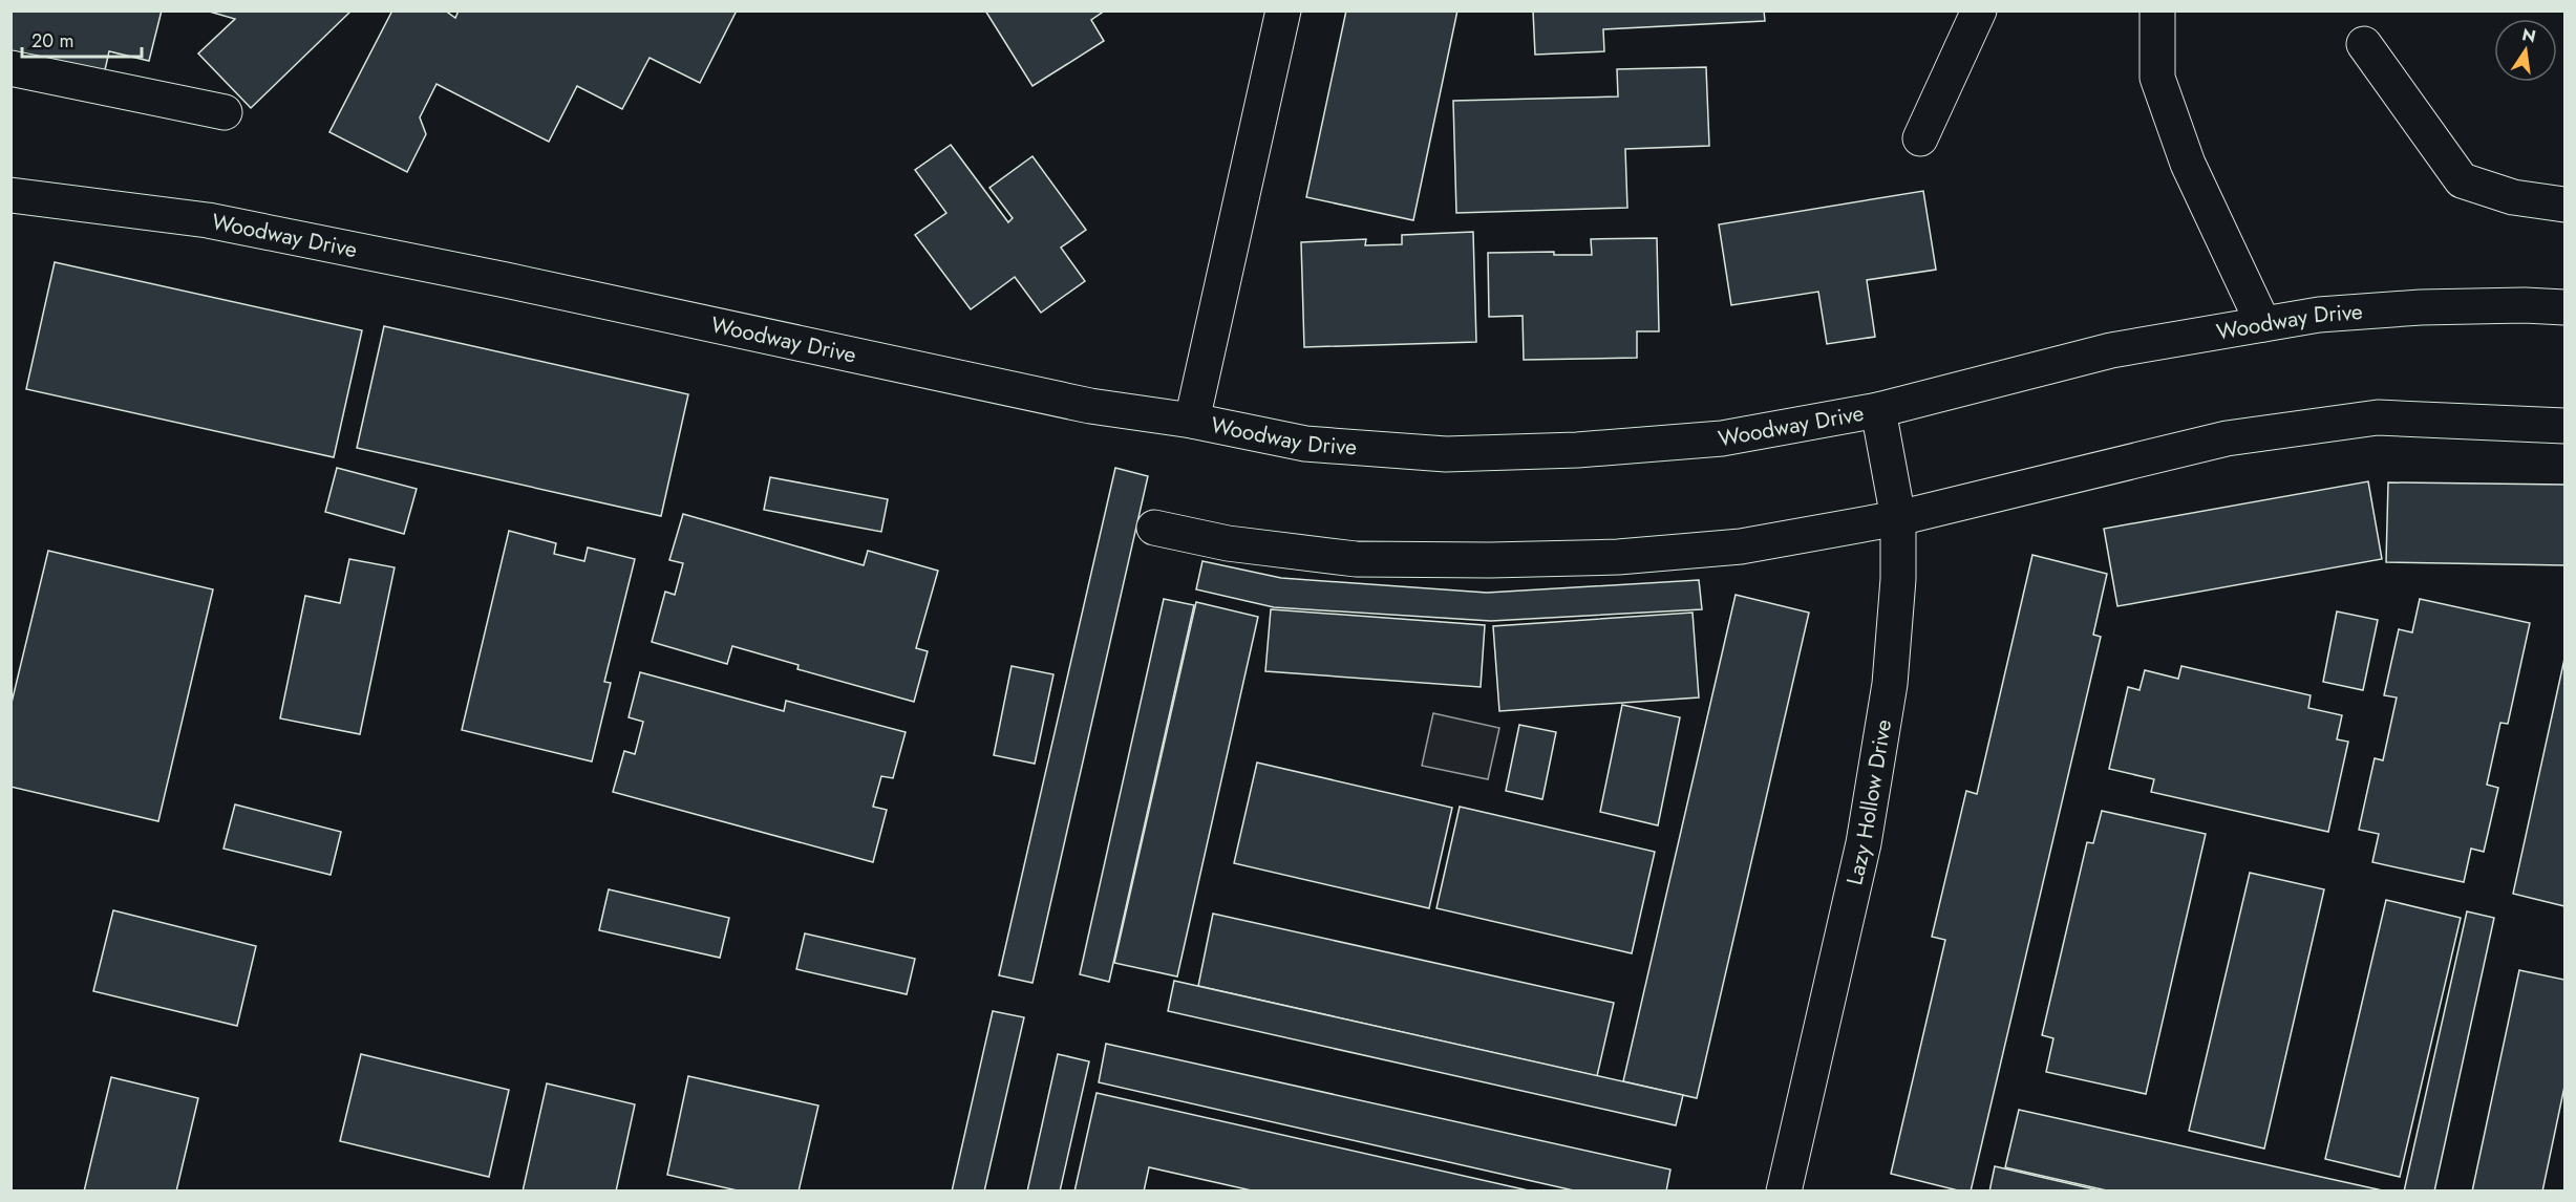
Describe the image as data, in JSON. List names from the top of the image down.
{
  "streets": {
    "street": ["Woodway Drive", "Lazy Hollow Drive"]
  },
  "crossings": [
    ["Woodway Drive", "Lazy Hollow Drive"]
  ],
  "scale_bar": "20 m",
  "north": "top"
}
